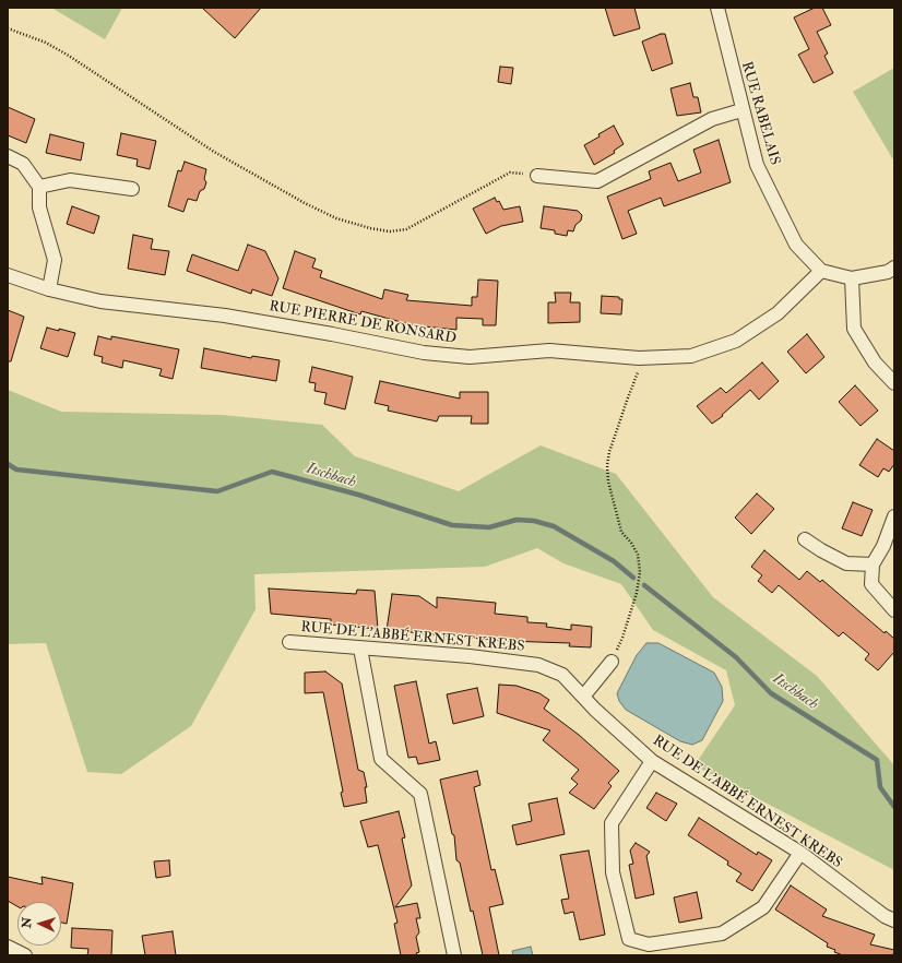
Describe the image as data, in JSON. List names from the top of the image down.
{
  "streets": {
    "street": ["RUE RABELAIS", "RUE PIERRE DE RONSARD", "RUE DE L'ABBÉ ERNEST KREBS"]
  },
  "crossings": [
    ["RUE RABELAIS", "RUE PIERRE DE RONSARD"]
  ],
  "water": ["Itschbach"],
  "north": "left"
}
